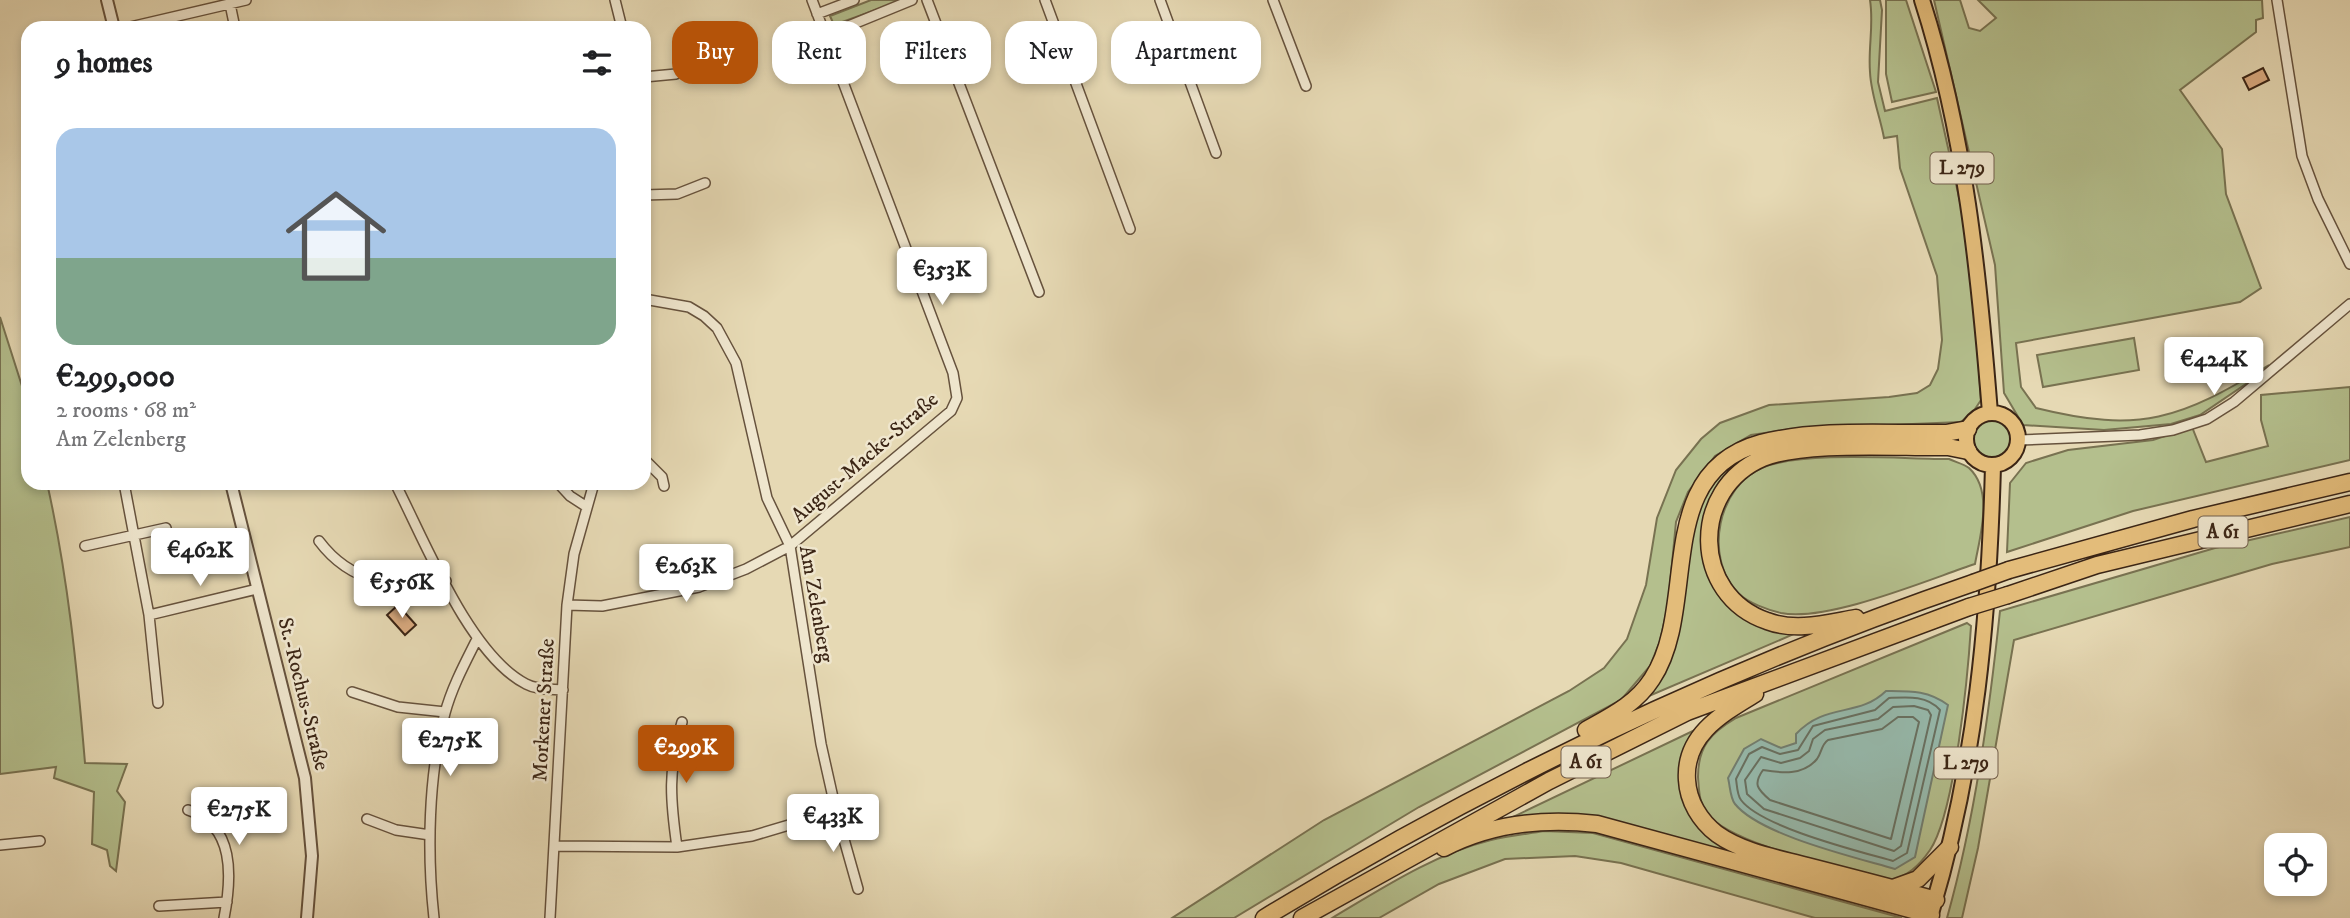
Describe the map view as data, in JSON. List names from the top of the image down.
{
  "streets": {
    "highway": ["A 61"],
    "main road": ["L 279"],
    "street": [
      "August-Macke-Straße",
      "Am Zelenberg",
      "St.-Rochus-Straße",
      "Morkener Straße"
    ]
  },
  "crossings": [
    ["August-Macke-Straße", "Am Zelenberg"],
    ["August-Macke-Straße", "Morkener Straße"]
  ],
  "page": {
    "chip": [
      "Buy",
      "Rent",
      "Filters",
      "New",
      "Apartment"
    ],
    "heading": "9 homes",
    "list": [
      {
        "name": "€299,000",
        "note": "2 rooms · 68 m² · Am Zelenberg"
      }
    ],
    "price": [
      "€353K",
      "€424K",
      "€462K",
      "€263K",
      "€556K",
      "€275K",
      "€299K",
      "€275K",
      "€433K"
    ]
  }
}
